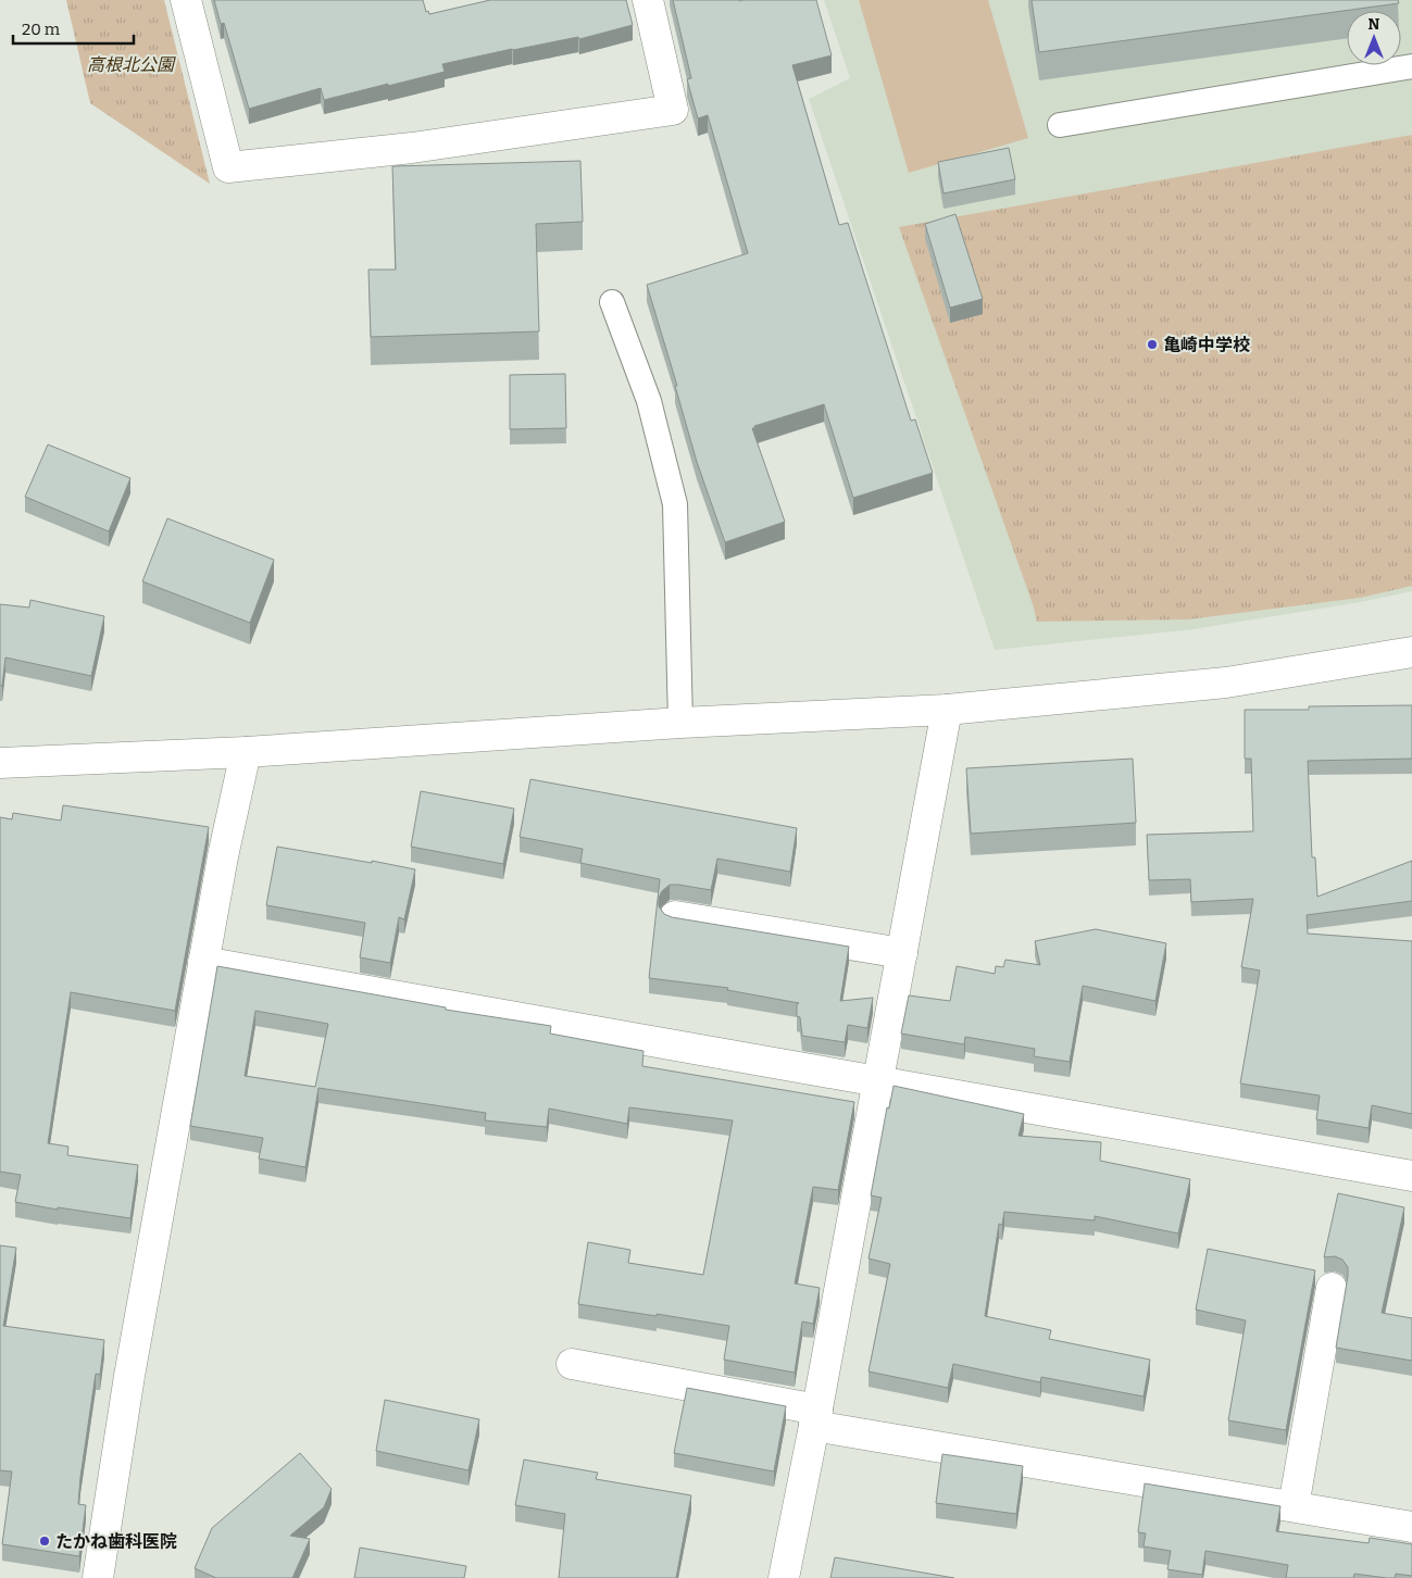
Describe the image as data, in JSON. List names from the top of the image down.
{
  "parks": ["高根北公園"],
  "places": ["亀崎中学校", "たかね歯科医院"],
  "scale_bar": "20 m",
  "north": "top"
}
